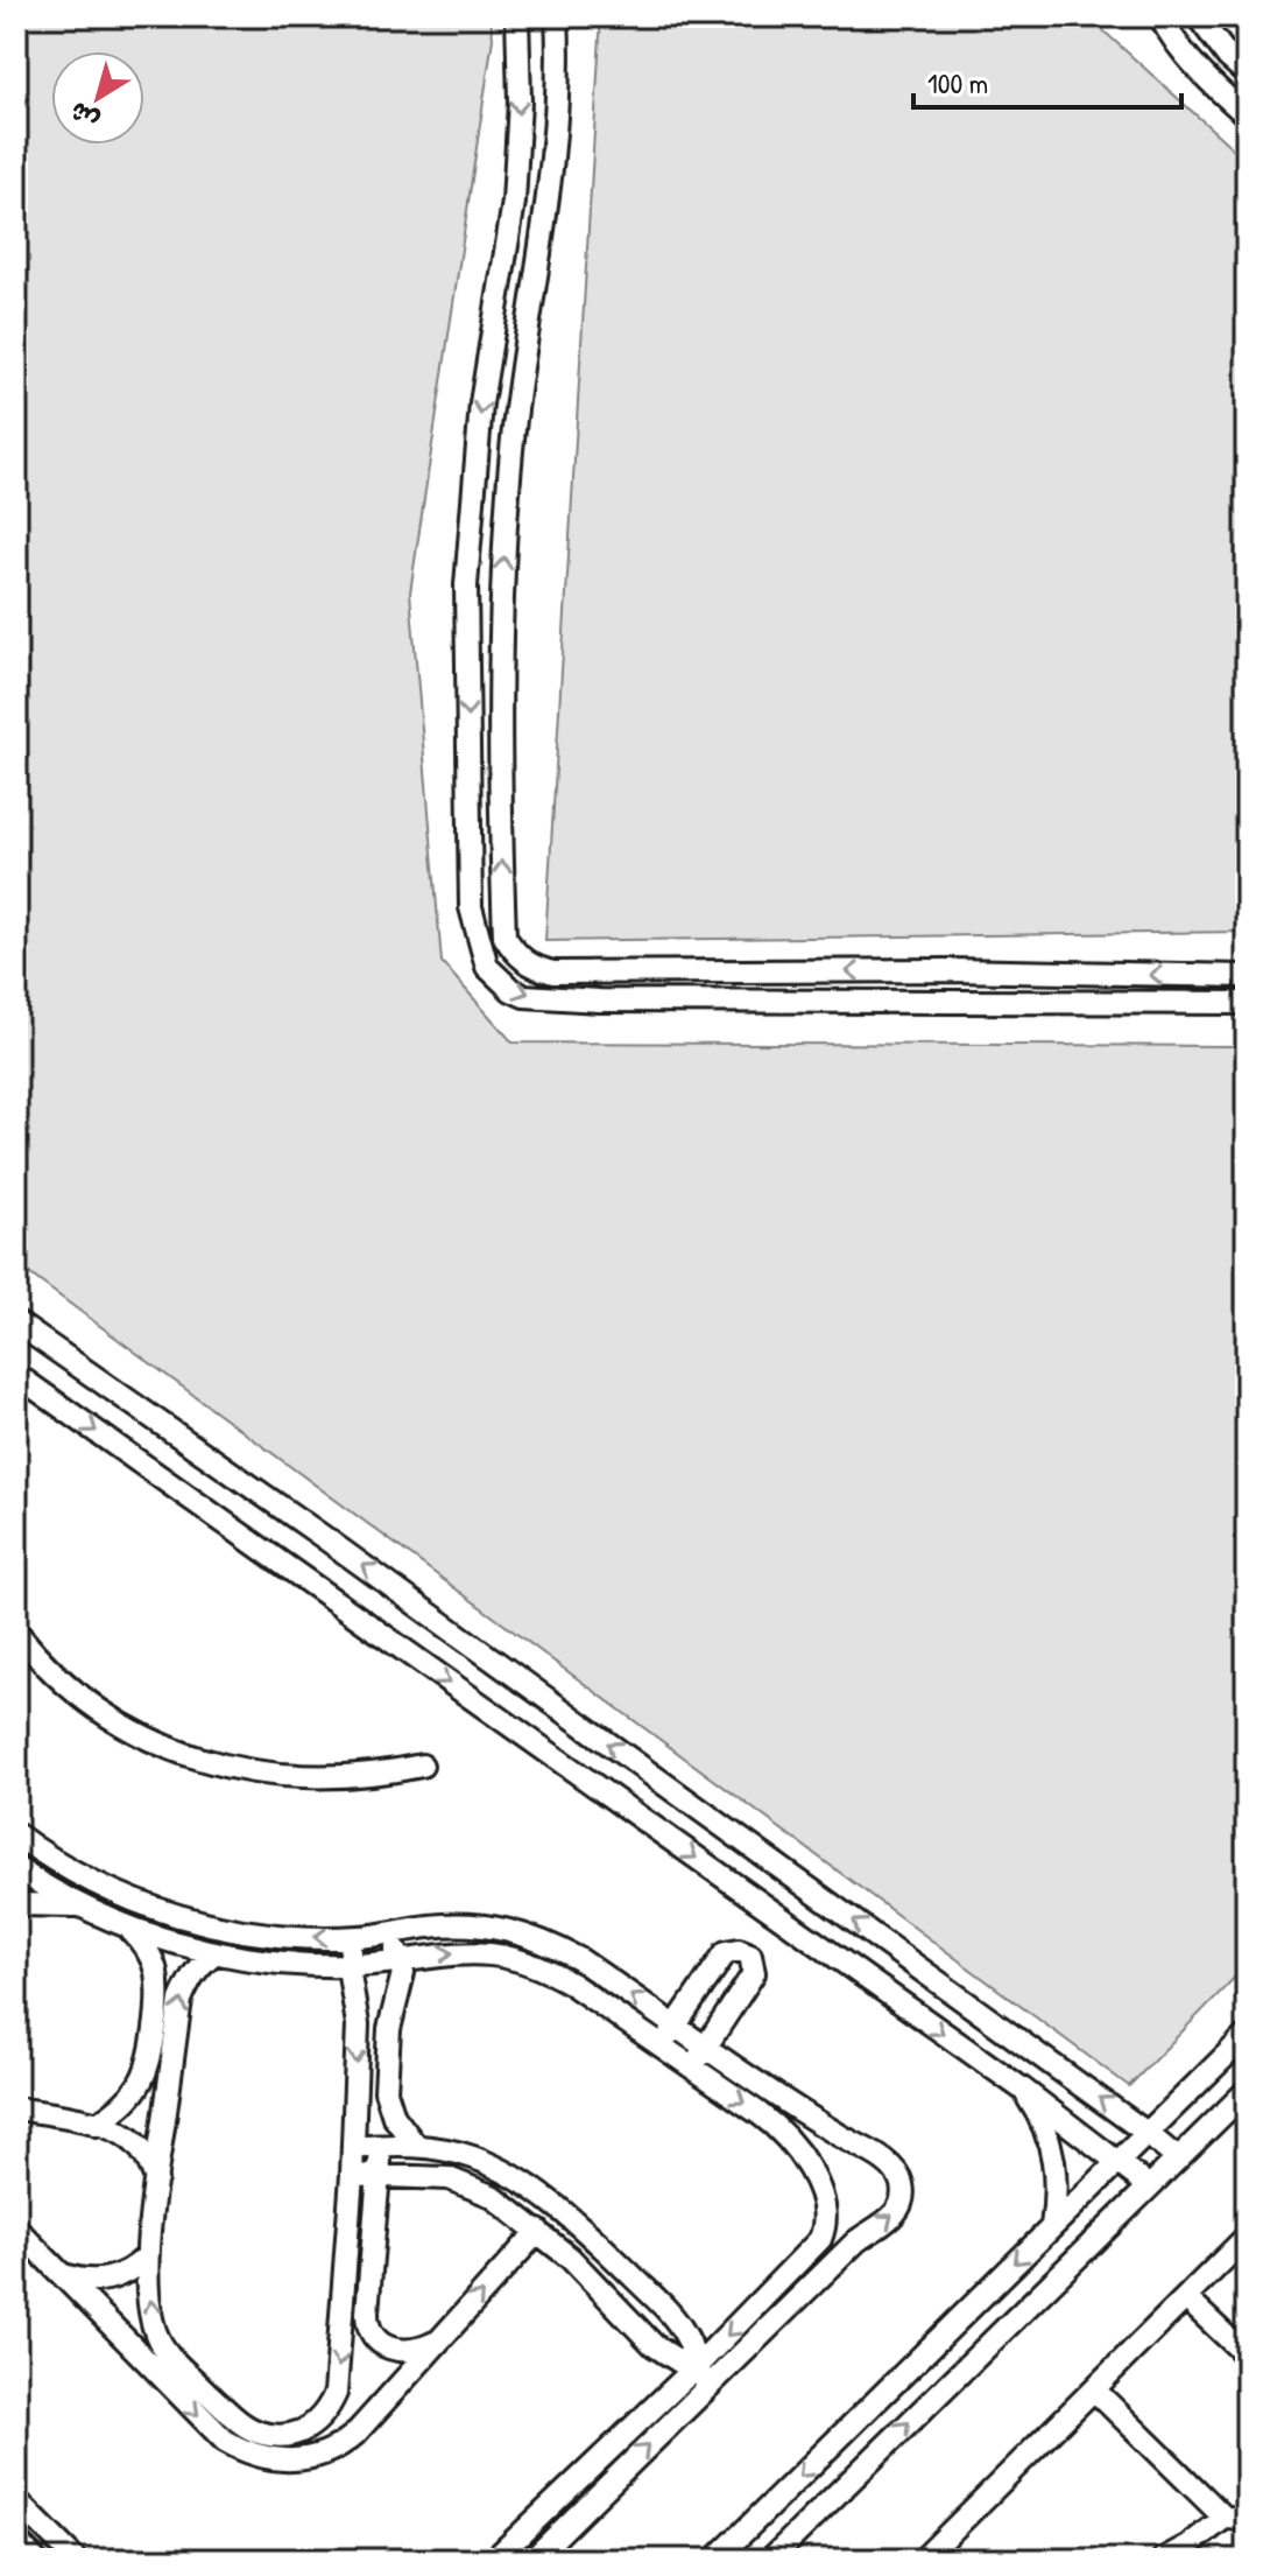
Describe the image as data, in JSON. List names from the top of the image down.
{
  "scale_bar": "100 m",
  "north": "bottom left"
}
